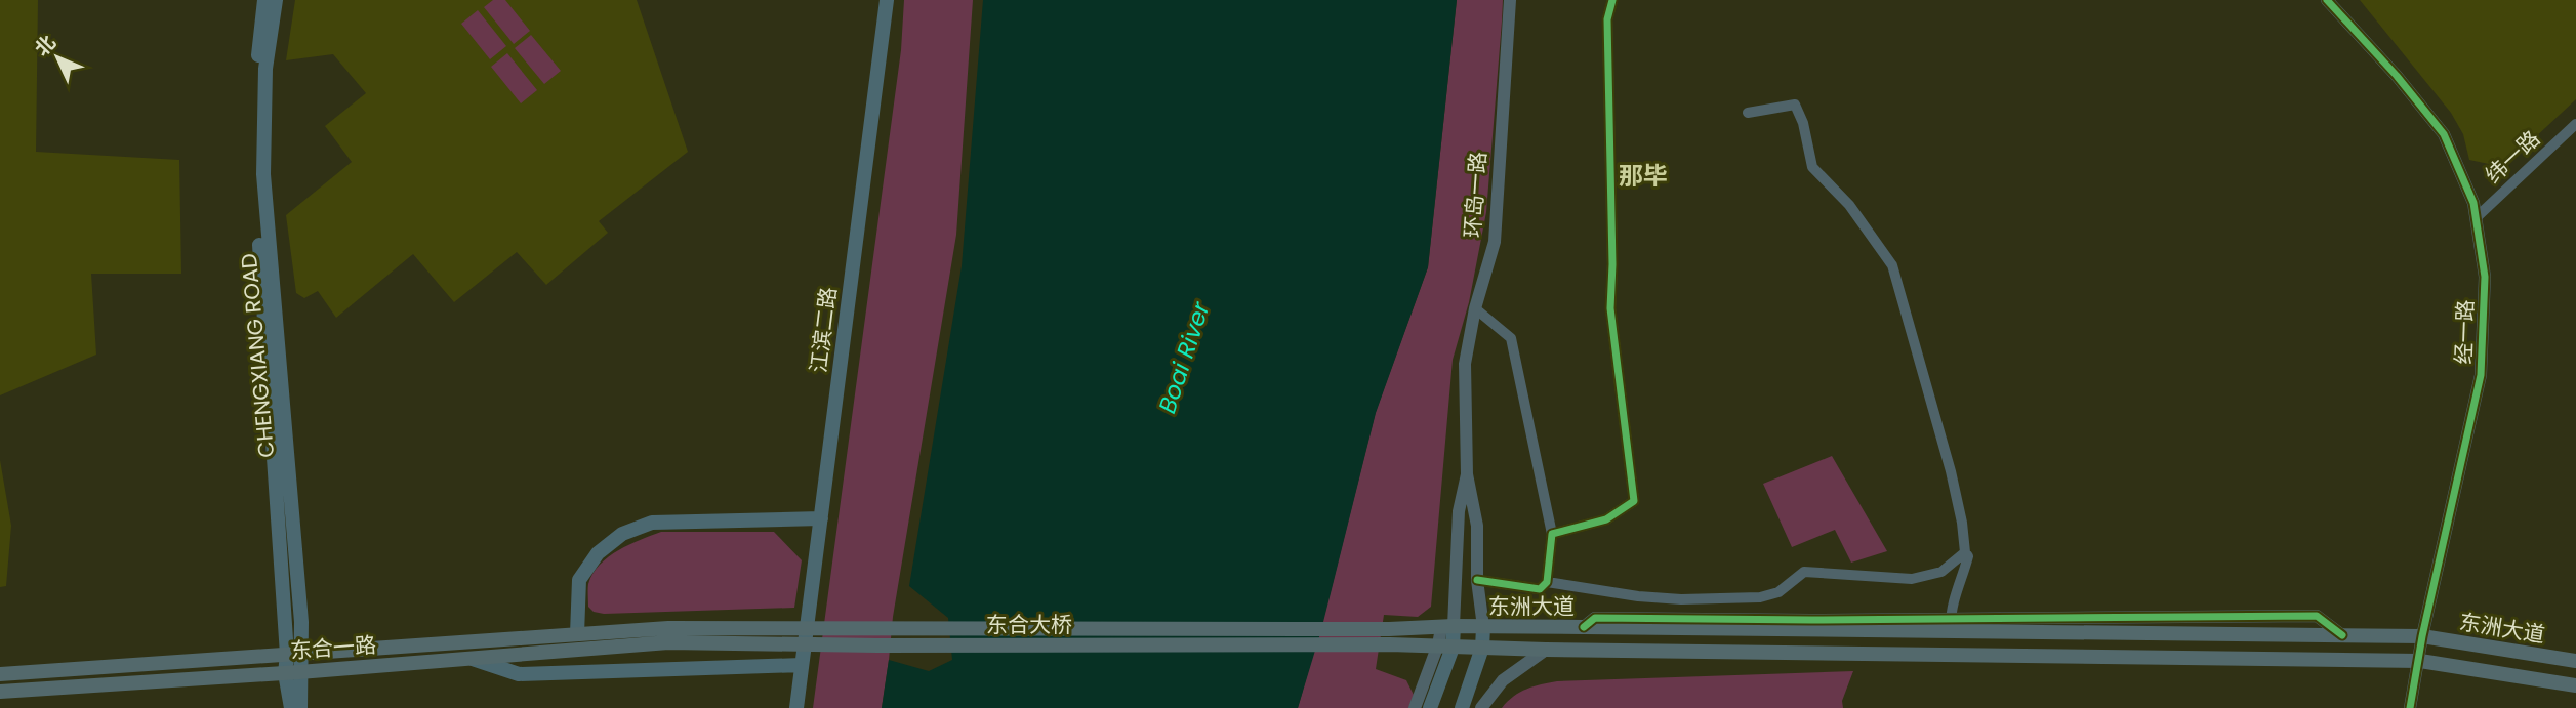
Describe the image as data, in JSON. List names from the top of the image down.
{
  "streets": {
    "main road": [
      "环岛一路",
      "江滨二路",
      "CHENGXIANG ROAD",
      "东洲大道",
      "东合大桥",
      "东合一路"
    ],
    "street": ["纬一路", "经一路"]
  },
  "crossings": [
    ["纬一路", "经一路"],
    ["环岛一路", "东洲大道"],
    ["经一路", "东洲大道"],
    ["CHENGXIANG ROAD", "东合一路"],
    ["东洲大道", "东合大桥"],
    ["东合大桥", "东合一路"]
  ],
  "districts": ["那毕"],
  "water": ["Boai River"],
  "north": "top left"
}
